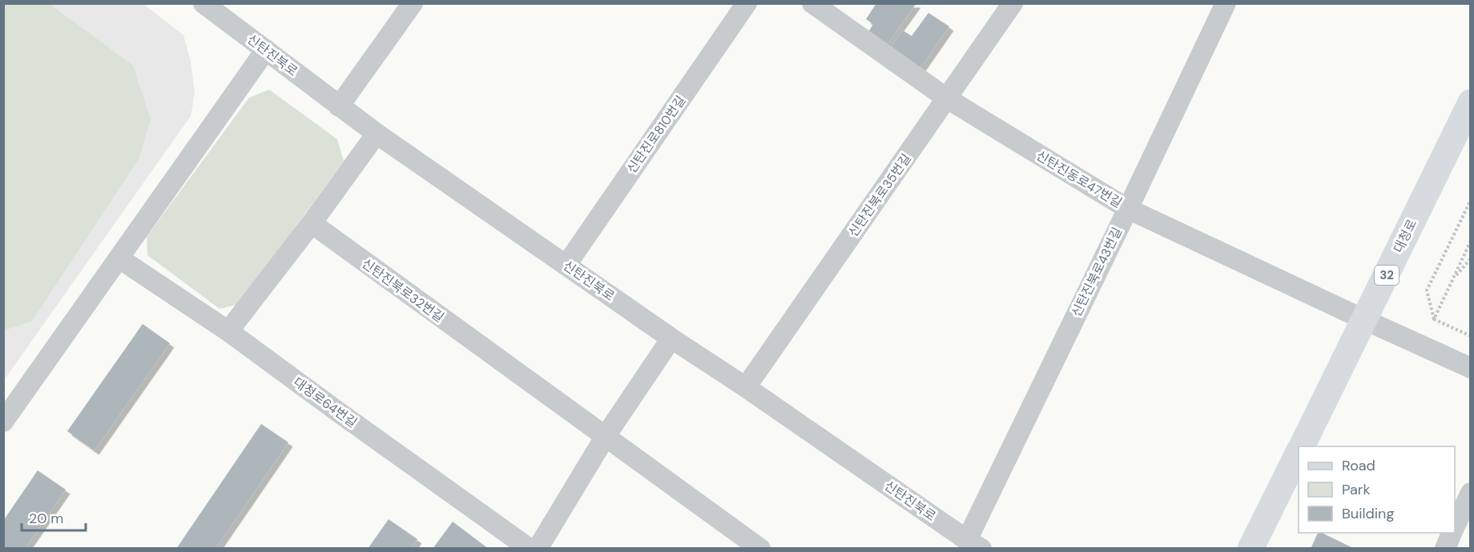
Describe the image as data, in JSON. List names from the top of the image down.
{
  "streets": {
    "main road": ["대청로", "32"],
    "street": [
      "신탄진북로",
      "신탄진로810번길",
      "신탄진동로47번길",
      "신탄진북로35번길",
      "신탄진북로43번길",
      "신탄진북로32번길",
      "대청로64번길"
    ]
  },
  "crossings": [
    ["신탄진북로", "신탄진로810번길"],
    ["신탄진북로", "신탄진북로35번길"],
    ["신탄진북로", "신탄진북로43번길"],
    ["신탄진동로47번길", "신탄진북로35번길"],
    ["신탄진동로47번길", "대청로"],
    ["신탄진동로47번길", "신탄진북로43번길"]
  ],
  "legend": ["Road", "Park", "Building"],
  "scale_bar": "20 m"
}
